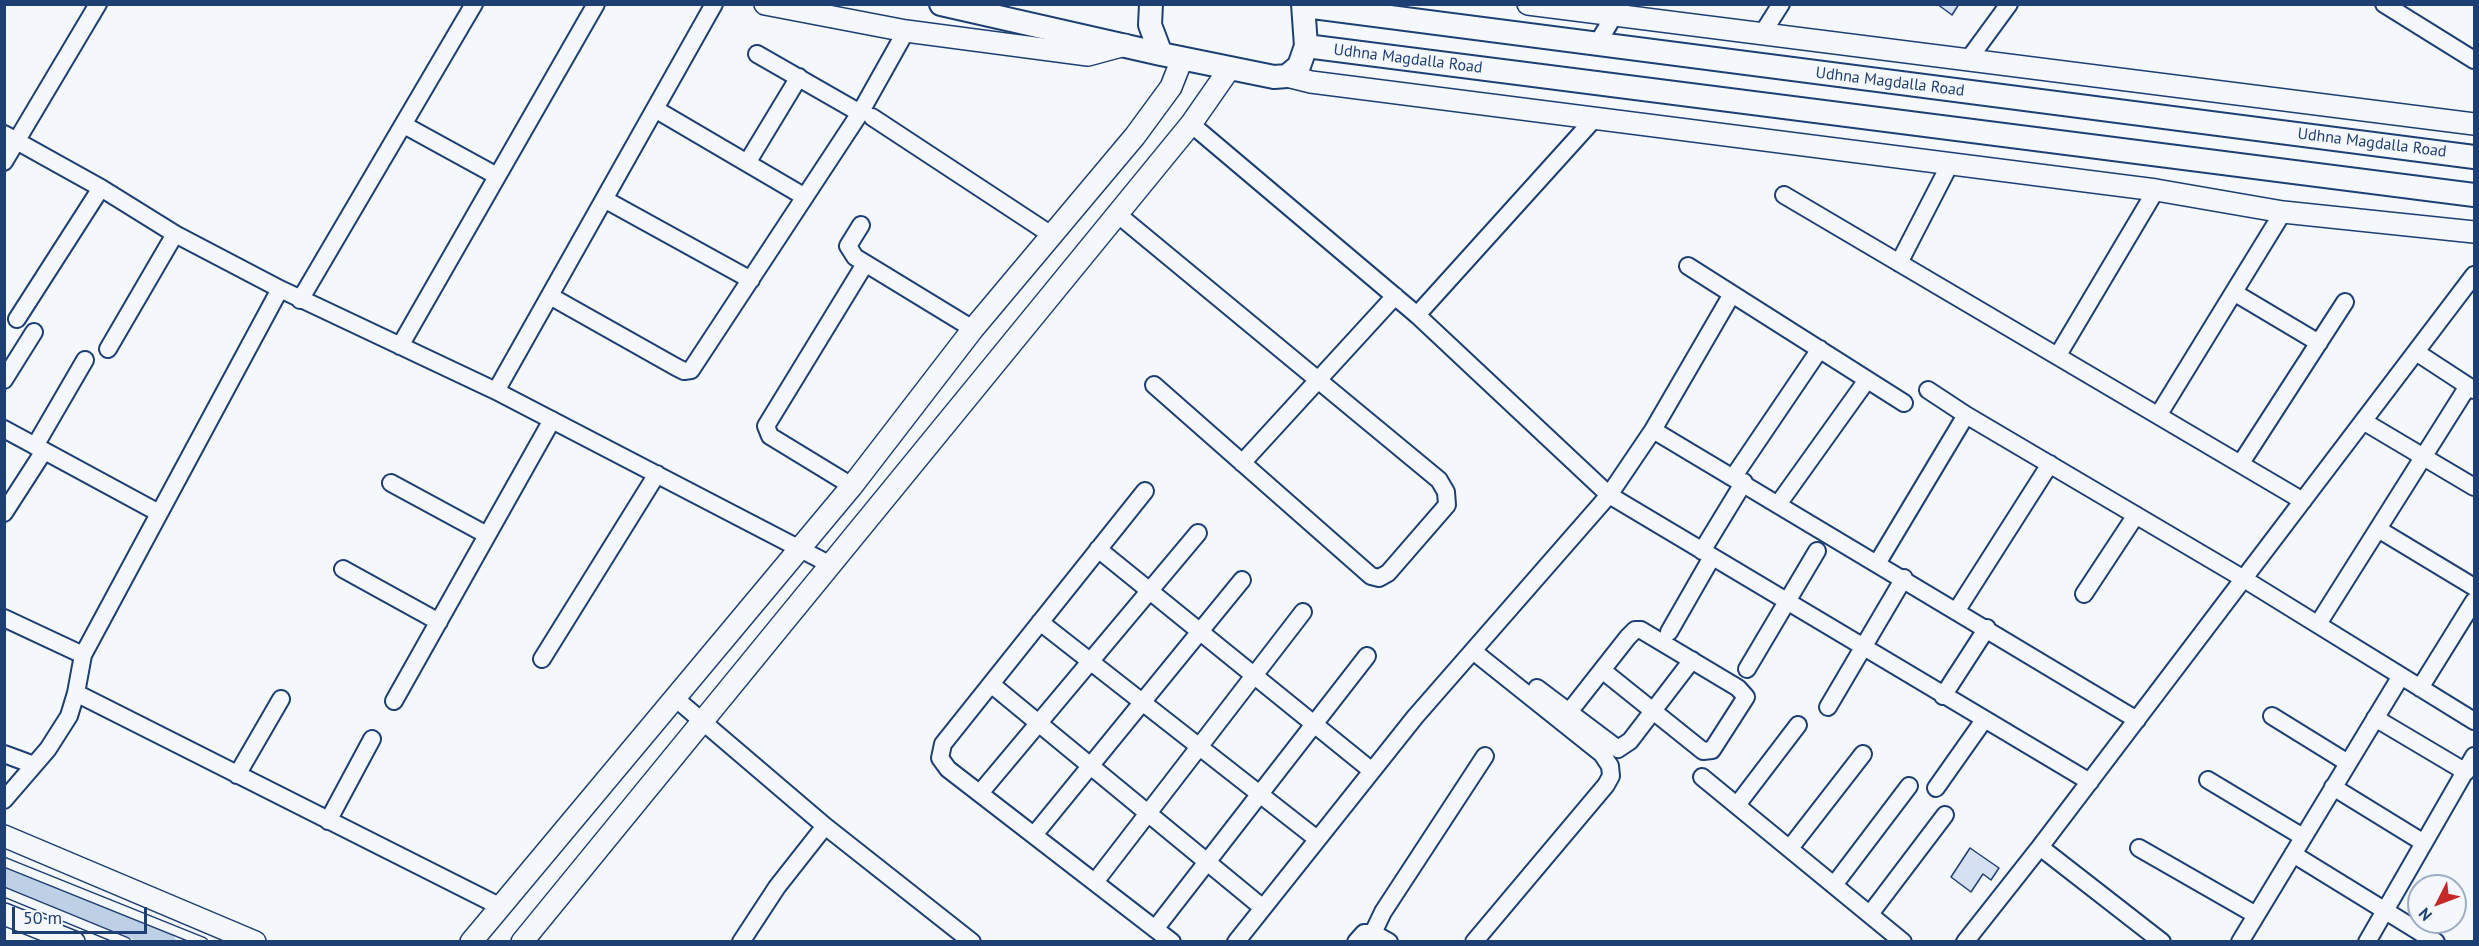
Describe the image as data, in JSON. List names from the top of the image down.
{
  "streets": {
    "main road": ["Udhna Magdalla Road"]
  },
  "scale_bar": "50 m",
  "north": "bottom left"
}
